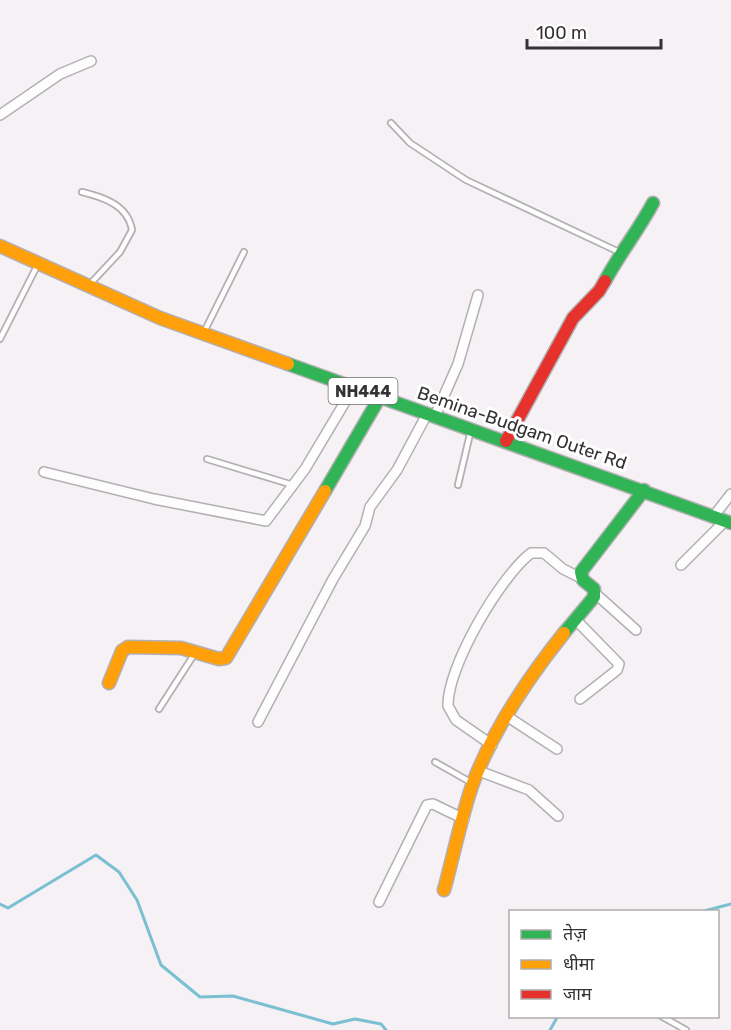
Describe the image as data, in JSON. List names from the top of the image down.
{
  "streets": {
    "main road": ["NH444", "Bemina-Budgam Outer Rd"]
  },
  "legend": ["तेज़", "धीमा", "जाम"],
  "scale_bar": "100 m"
}
